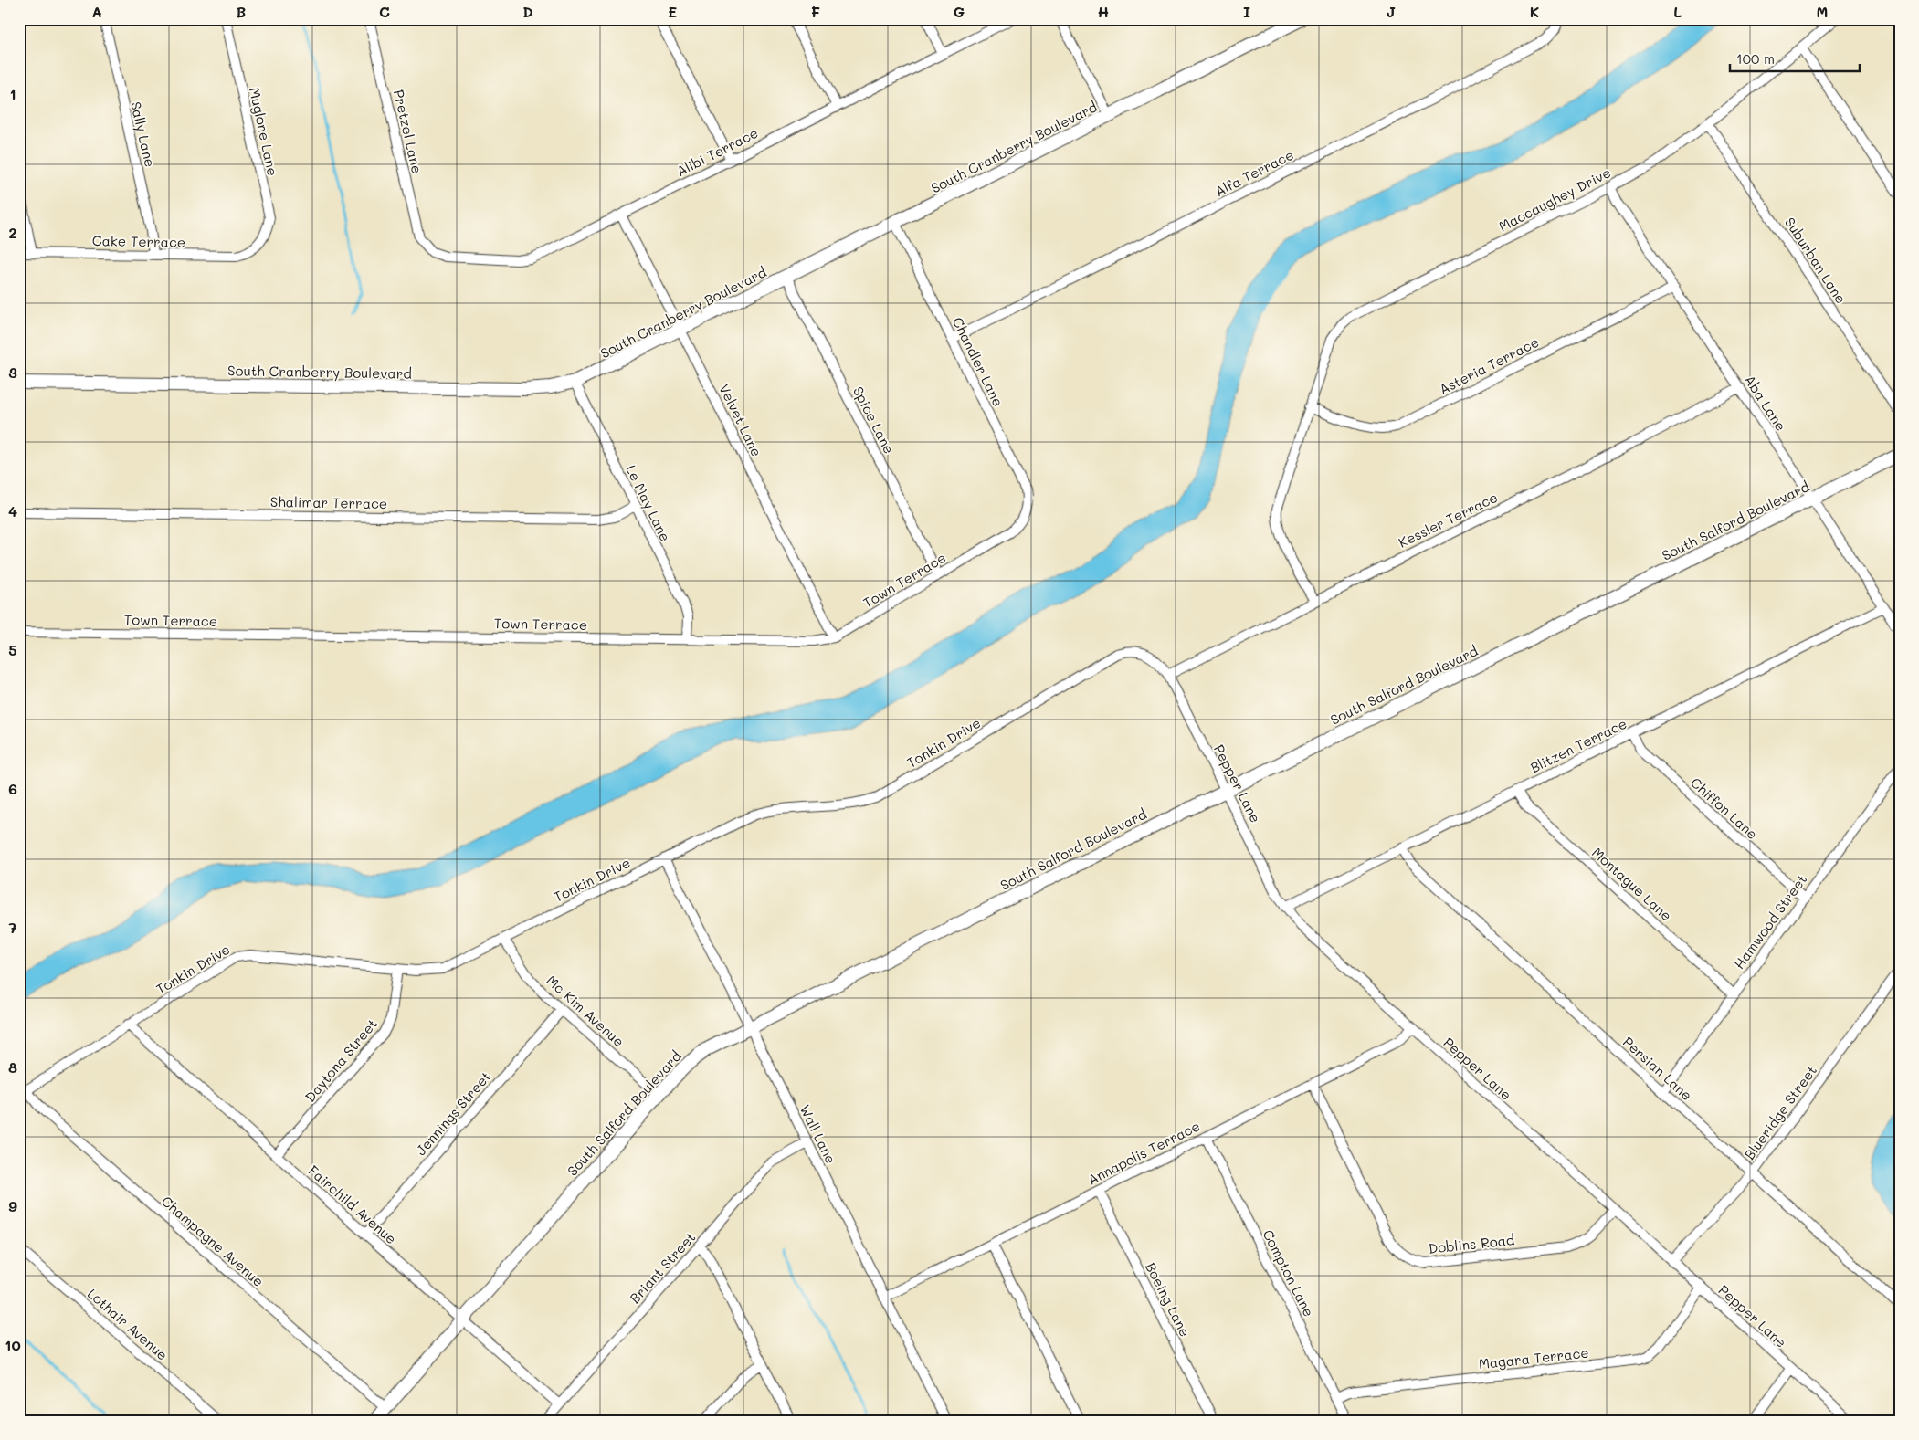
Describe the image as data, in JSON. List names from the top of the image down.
{
  "streets": {
    "street": [
      "Muglone Lane",
      "Pretzel Lane",
      "Sally Lane",
      "South Cranberry Boulevard",
      "Alibi Terrace",
      "Alfa Terrace",
      "Maccaughey Drive",
      "Cake Terrace",
      "Suburban Lane",
      "Chandler Lane",
      "Asteria Terrace",
      "Aba Lane",
      "Velvet Lane",
      "Spice Lane",
      "Shalimar Terrace",
      "Le May Lane",
      "Kessler Terrace",
      "South Salford Boulevard",
      "Town Terrace",
      "Tonkin Drive",
      "Blitzen Terrace",
      "Pepper Lane",
      "Chiffon Lane",
      "Montague Lane",
      "Hamwood Street",
      "Mc Kim Avenue",
      "Daytona Street",
      "Persian Lane",
      "Blueridge Street",
      "Jennings Street",
      "Wall Lane",
      "Annapolis Terrace",
      "Fairchild Avenue",
      "Champagne Avenue",
      "Doblins Road",
      "Briant Street",
      "Compton Lane",
      "Boeing Lane",
      "Lothair Avenue",
      "Magara Terrace"
    ]
  },
  "crossings": [
    ["Muglone Lane", "Cake Terrace"],
    ["Pretzel Lane", "Alibi Terrace"],
    ["Sally Lane", "Cake Terrace"],
    ["South Cranberry Boulevard", "Chandler Lane"],
    ["South Cranberry Boulevard", "Velvet Lane"],
    ["South Cranberry Boulevard", "Spice Lane"],
    ["South Cranberry Boulevard", "Le May Lane"],
    ["Alibi Terrace", "Velvet Lane"],
    ["Alfa Terrace", "Chandler Lane"],
    ["Maccaughey Drive", "Suburban Lane"],
    ["Maccaughey Drive", "Asteria Terrace"],
    ["Maccaughey Drive", "Aba Lane"],
    ["Maccaughey Drive", "Kessler Terrace"],
    ["Chandler Lane", "Town Terrace"],
    ["Asteria Terrace", "Aba Lane"],
    ["Aba Lane", "Kessler Terrace"],
    ["Aba Lane", "South Salford Boulevard"],
    ["Aba Lane", "Blitzen Terrace"],
    ["Velvet Lane", "Town Terrace"],
    ["Spice Lane", "Town Terrace"],
    ["Shalimar Terrace", "Le May Lane"],
    ["Le May Lane", "Town Terrace"],
    ["Kessler Terrace", "Tonkin Drive"],
    ["Kessler Terrace", "Pepper Lane"],
    ["South Salford Boulevard", "Pepper Lane"],
    ["South Salford Boulevard", "Mc Kim Avenue"],
    ["South Salford Boulevard", "Wall Lane"],
    ["South Salford Boulevard", "Fairchild Avenue"],
    ["South Salford Boulevard", "Champagne Avenue"],
    ["Tonkin Drive", "Pepper Lane"],
    ["Tonkin Drive", "Mc Kim Avenue"],
    ["Tonkin Drive", "Daytona Street"],
    ["Tonkin Drive", "Wall Lane"],
    ["Tonkin Drive", "Fairchild Avenue"],
    ["Tonkin Drive", "Champagne Avenue"],
    ["Blitzen Terrace", "Pepper Lane"],
    ["Blitzen Terrace", "Chiffon Lane"],
    ["Blitzen Terrace", "Montague Lane"],
    ["Blitzen Terrace", "Persian Lane"],
    ["Pepper Lane", "Blueridge Street"],
    ["Pepper Lane", "Annapolis Terrace"],
    ["Pepper Lane", "Doblins Road"],
    ["Pepper Lane", "Magara Terrace"],
    ["Chiffon Lane", "Hamwood Street"],
    ["Montague Lane", "Hamwood Street"],
    ["Hamwood Street", "Persian Lane"],
    ["Mc Kim Avenue", "Jennings Street"],
    ["Daytona Street", "Fairchild Avenue"],
    ["Persian Lane", "Blueridge Street"],
    ["Jennings Street", "Fairchild Avenue"],
    ["Wall Lane", "Annapolis Terrace"],
    ["Wall Lane", "Briant Street"],
    ["Annapolis Terrace", "Doblins Road"],
    ["Annapolis Terrace", "Compton Lane"],
    ["Annapolis Terrace", "Boeing Lane"],
    ["Fairchild Avenue", "Briant Street"],
    ["Compton Lane", "Magara Terrace"]
  ],
  "scale_bar": "100 m",
  "grid": {
    "columns": [
      "A",
      "B",
      "C",
      "D",
      "E",
      "F",
      "G",
      "H",
      "I",
      "J",
      "K",
      "L",
      "M"
    ],
    "rows": [
      "1",
      "2",
      "3",
      "4",
      "5",
      "6",
      "7",
      "8",
      "9",
      "10"
    ]
  }
}
